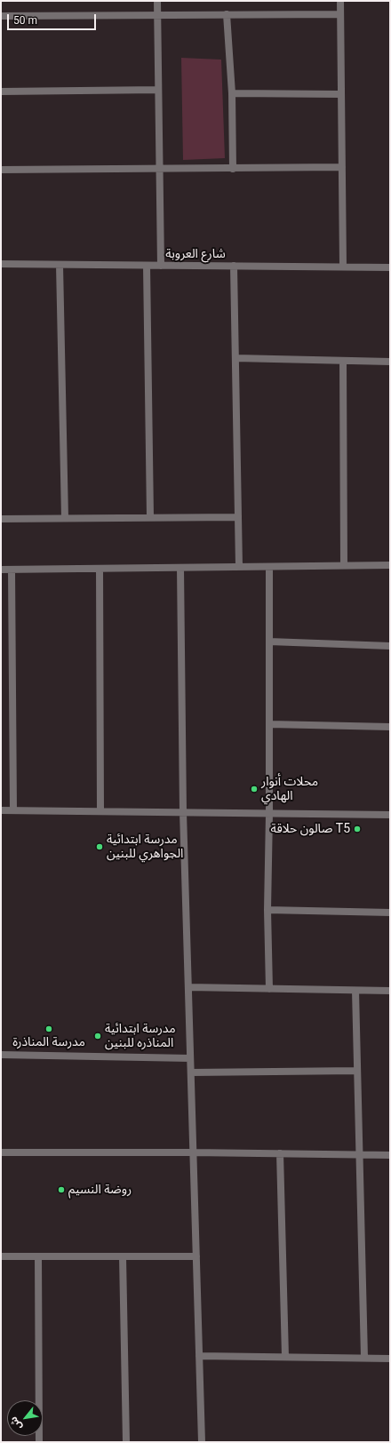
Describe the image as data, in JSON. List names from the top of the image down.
{
  "streets": {
    "street": ["شارع العروبة"]
  },
  "places": [
    "محلات أنوار الهادي",
    "صالون حلاقة T5",
    "مدرسة ابتدائية الجواهري للبنين",
    "مدرسة المناذرة",
    "مدرسة ابتدائية المناذره للبنين",
    "روضة النسيم"
  ],
  "scale_bar": "50 m",
  "north": "bottom left"
}
